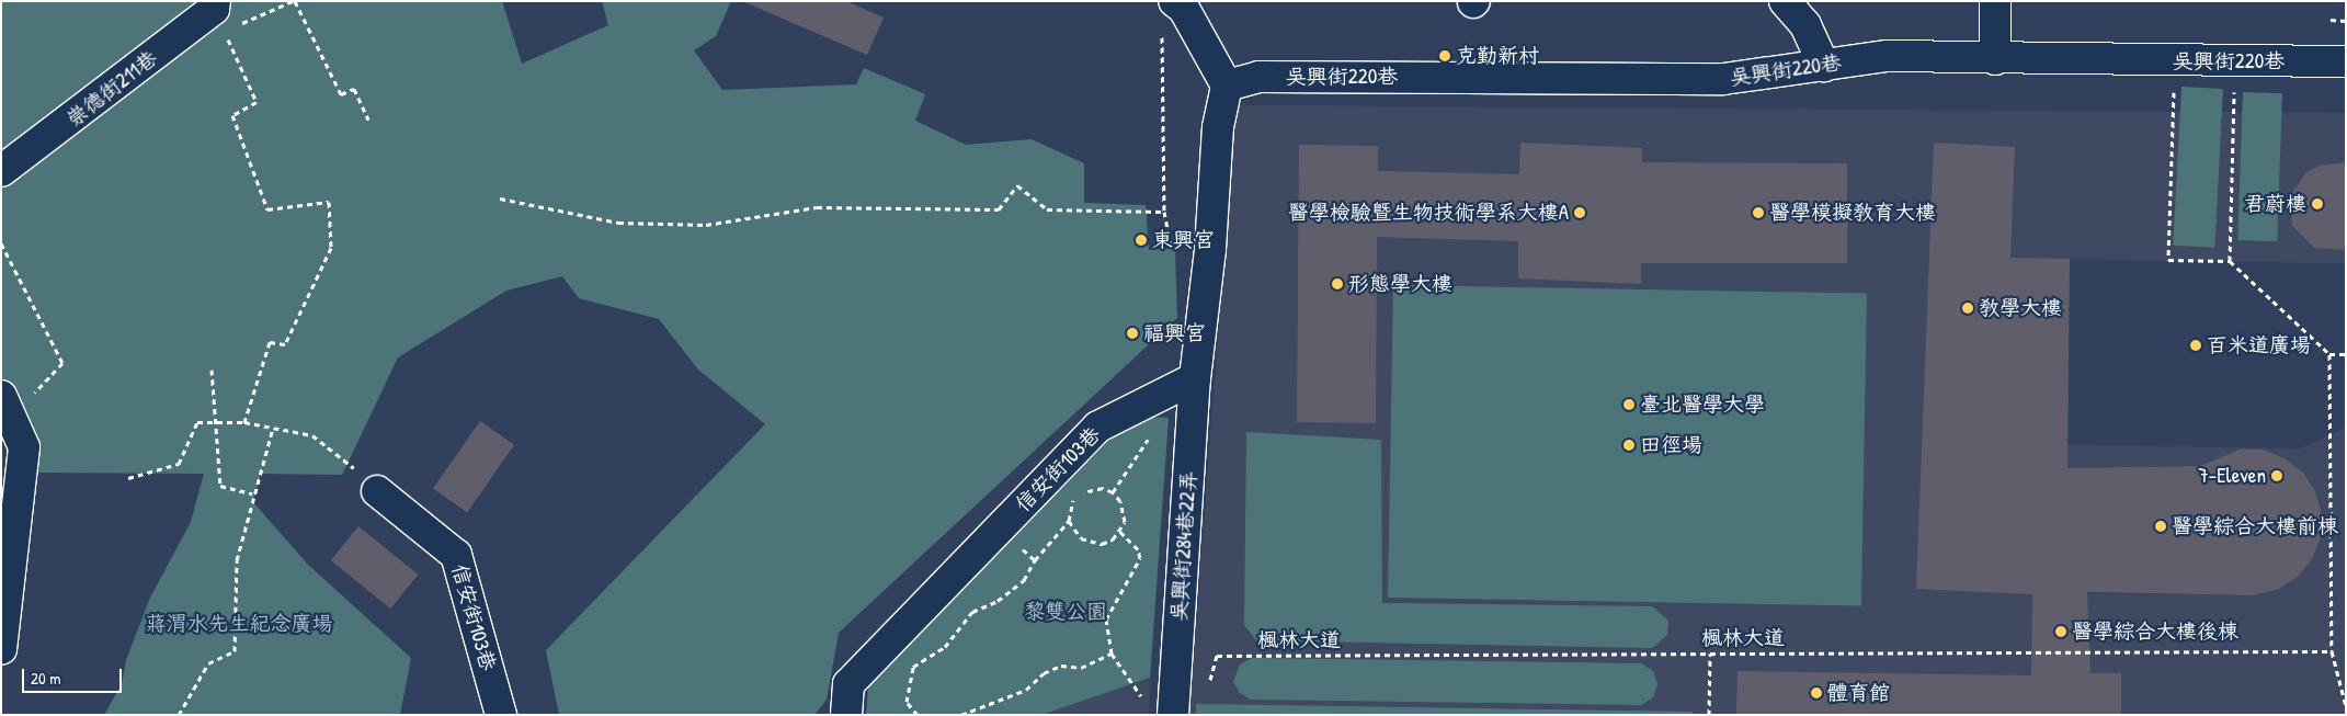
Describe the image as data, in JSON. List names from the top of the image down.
{
  "streets": {
    "street": [
      "吳興街220巷",
      "崇德街211巷",
      "信安街103巷",
      "吳興街284巷22弄"
    ],
    "path": ["楓林大道"]
  },
  "crossings": [
    ["信安街103巷", "吳興街284巷22弄"]
  ],
  "parks": ["黎雙公園", "蔣渭水先生紀念廣場"],
  "places": [
    "克勤新村",
    "君蔚樓",
    "醫學檢驗暨生物技術學系大樓A",
    "醫學模擬教育大樓",
    "東興宮",
    "形態學大樓",
    "教學大樓",
    "福興宮",
    "百米道廣場",
    "臺北醫學大學",
    "田徑場",
    "7-Eleven",
    "醫學綜合大樓前棟",
    "醫學綜合大樓後棟",
    "體育館"
  ],
  "scale_bar": "20 m"
}
